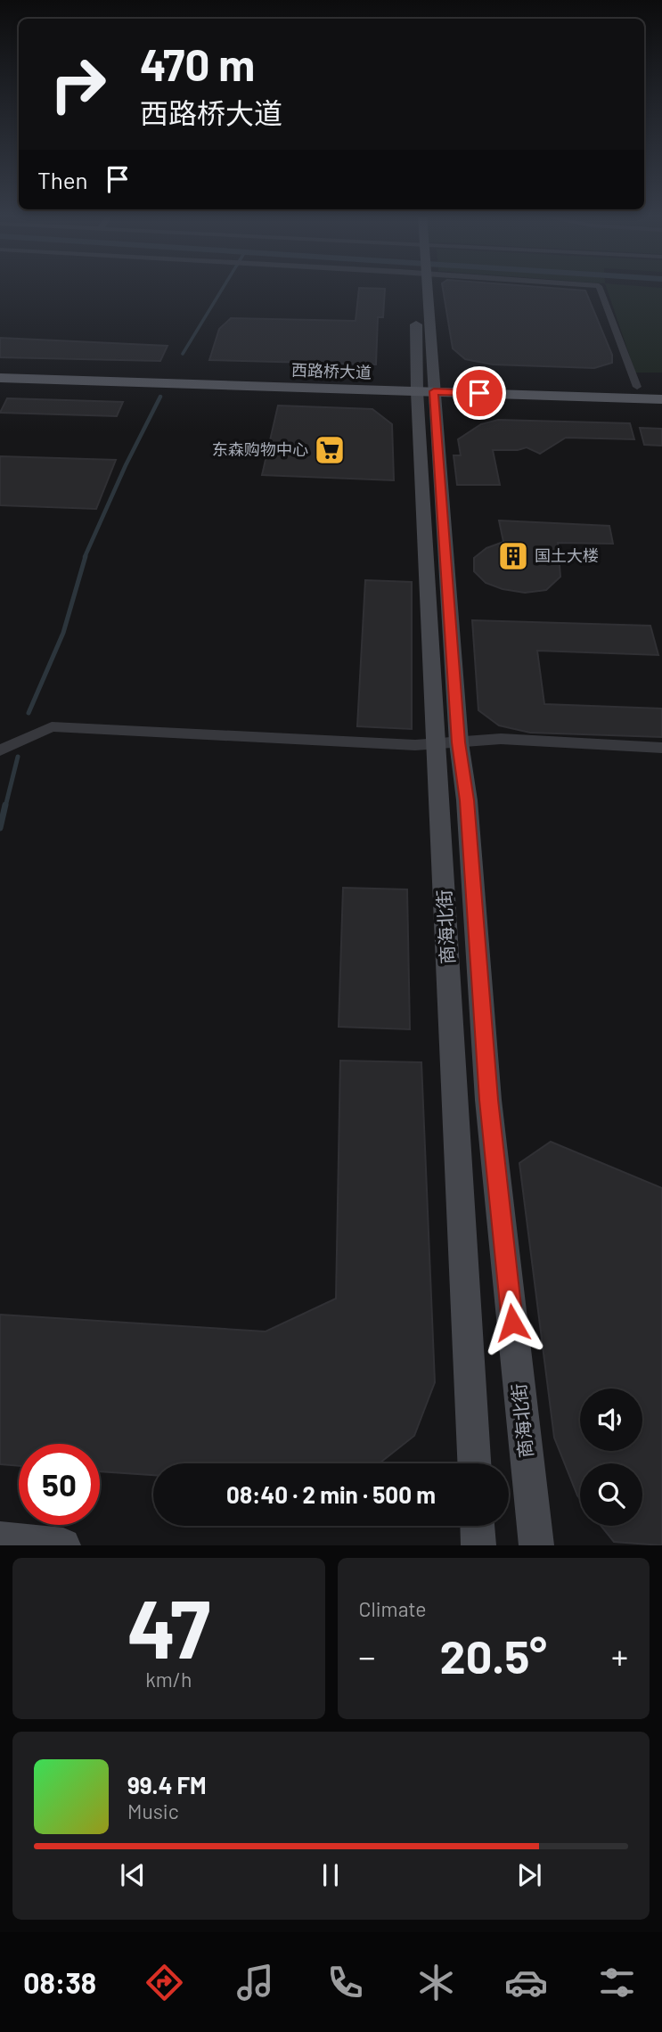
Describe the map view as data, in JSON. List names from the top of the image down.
{
  "streets": {
    "main road": ["西路桥大道", "商海北街"]
  },
  "crossings": [
    ["西路桥大道", "商海北街"]
  ],
  "places": {
    "supermarket": ["东森购物中心"],
    "building": ["国土大楼"]
  },
  "page": {
    "turn": ["470 m", "西路桥大道"],
    "then": "Then",
    "limit": "50",
    "trip": "08:40 · 2 min · 500 m",
    "tile": [
      ["47", "km/h"],
      "Climate"
    ],
    "heat": ["−", "20.5°", "+"],
    "song": ["99.4 FM", "Music"],
    "tabs": "08:38"
  }
}
